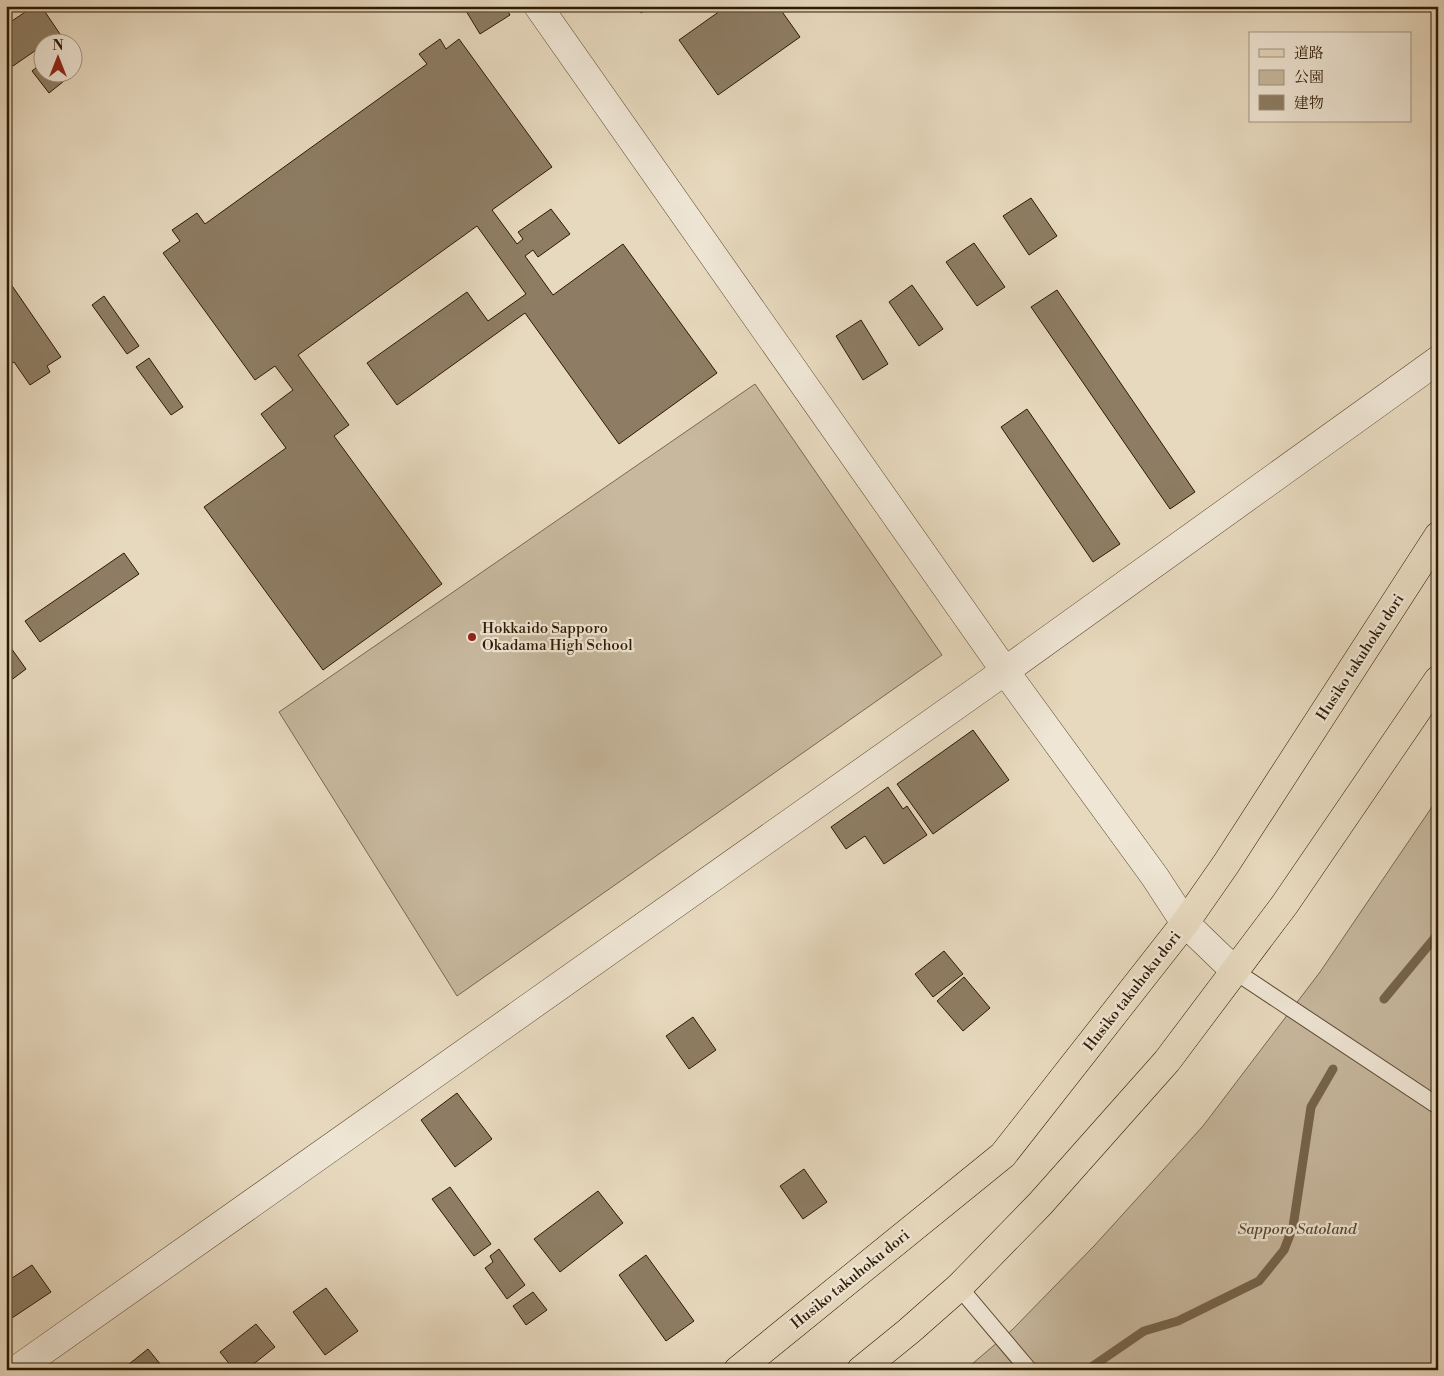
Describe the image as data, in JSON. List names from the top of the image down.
{
  "streets": {
    "main road": ["Husiko takuhoku dori"]
  },
  "parks": ["Sapporo Satoland"],
  "places": ["Hokkaido Sapporo Okadama High School"],
  "legend": ["道路", "公園", "建物"],
  "north": "top"
}
